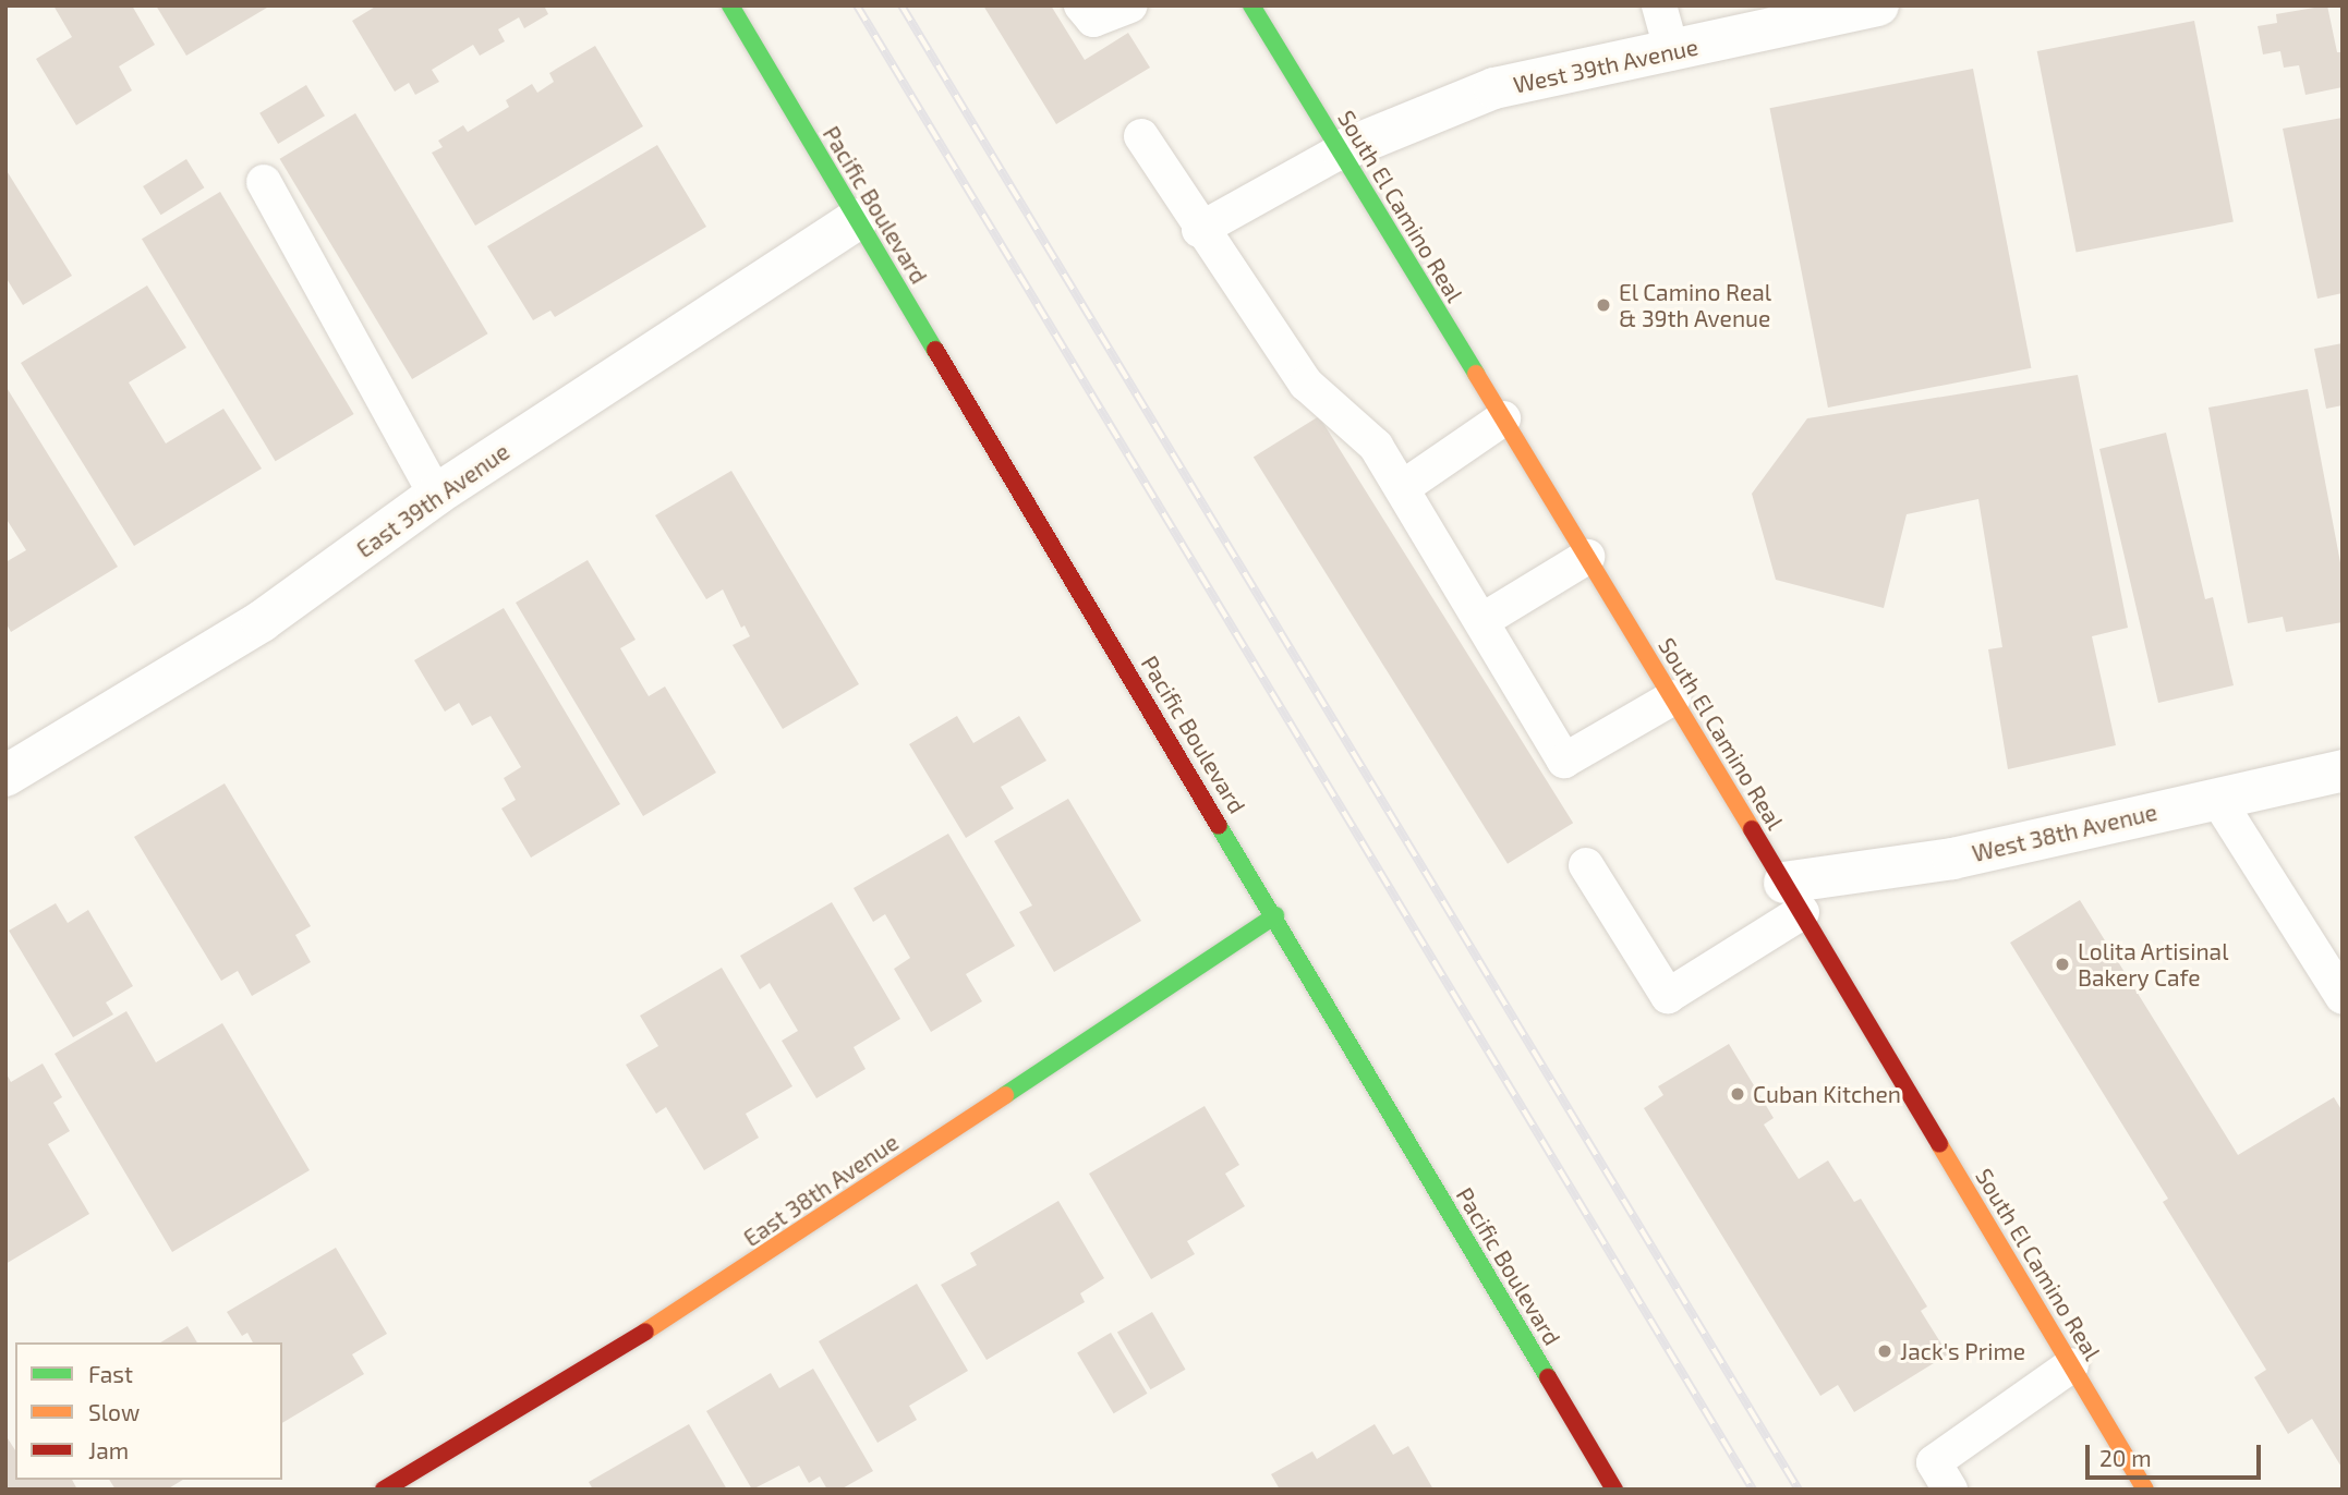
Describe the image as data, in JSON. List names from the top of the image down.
{
  "streets": {
    "street": [
      "West 39th Avenue",
      "Pacific Boulevard",
      "South El Camino Real",
      "East 39th Avenue",
      "West 38th Avenue",
      "East 38th Avenue"
    ]
  },
  "crossings": [
    ["West 39th Avenue", "South El Camino Real"],
    ["Pacific Boulevard", "East 39th Avenue"],
    ["Pacific Boulevard", "East 38th Avenue"],
    ["South El Camino Real", "West 38th Avenue"]
  ],
  "places": [
    "El Camino Real & 39th Avenue",
    "Lolita Artisinal Bakery Cafe",
    "Cuban Kitchen",
    "Jack's Prime"
  ],
  "legend": ["Fast", "Slow", "Jam"],
  "scale_bar": "20 m"
}
